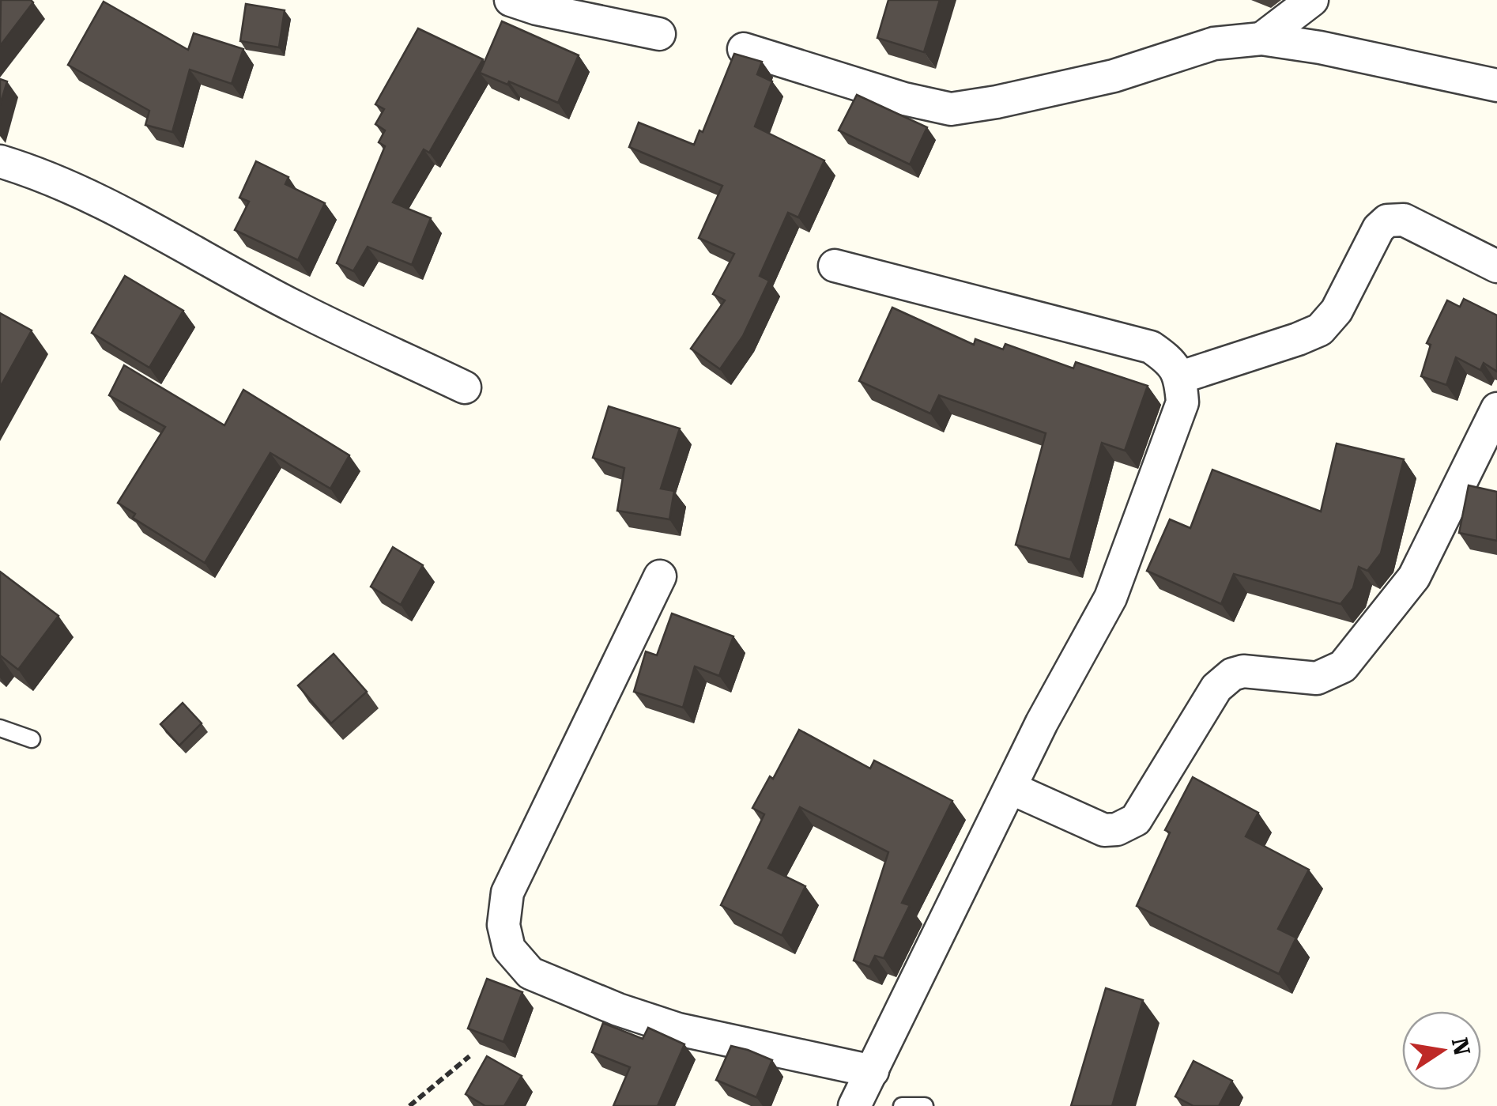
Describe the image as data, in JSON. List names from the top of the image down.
{
  "north": "right"
}
